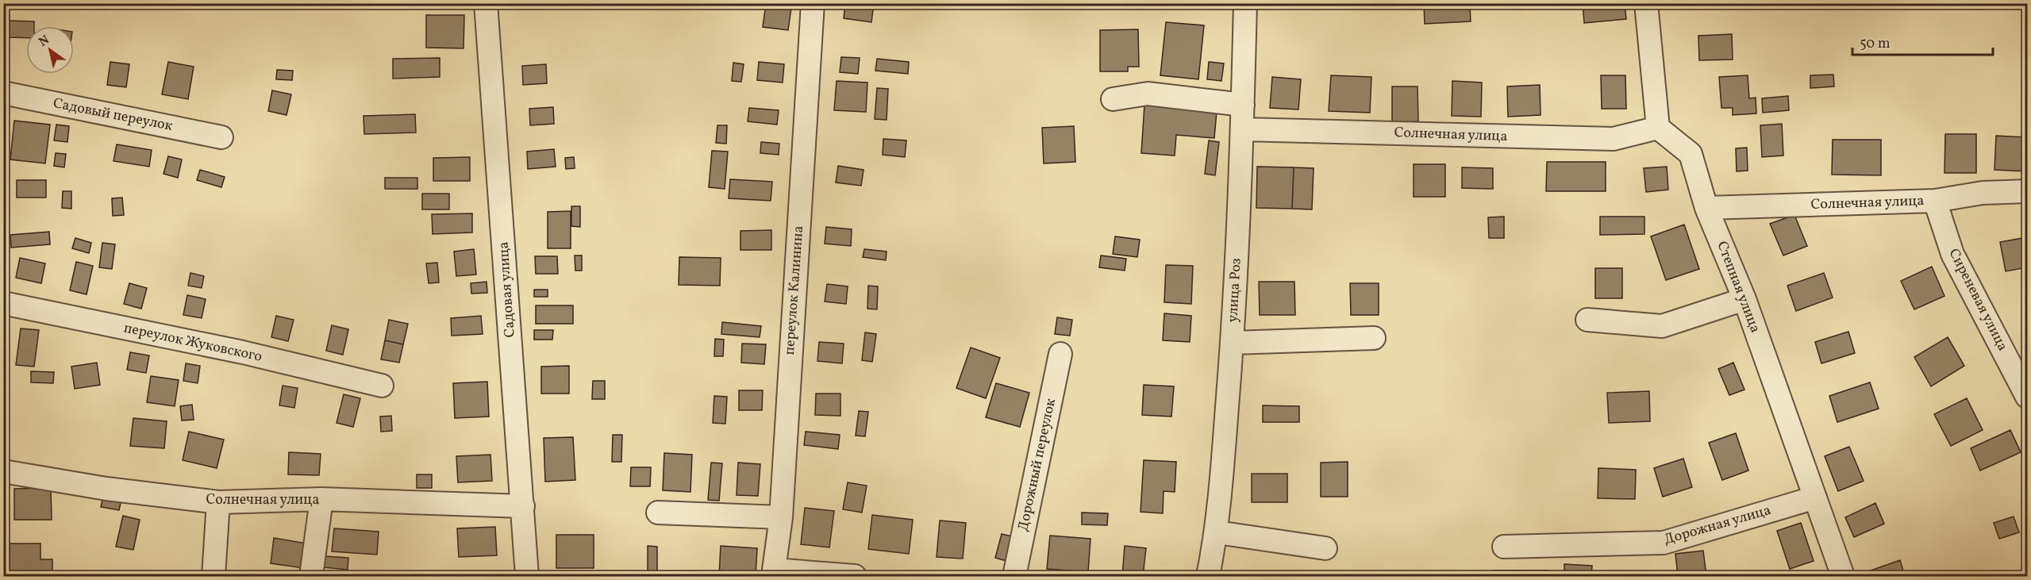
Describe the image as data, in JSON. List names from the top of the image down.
{
  "streets": {
    "street": [
      "Садовый переулок",
      "Солнечная улица",
      "Степная улица",
      "Садовая улица",
      "переулок Калинина",
      "улица Роз",
      "Сиреневая улица",
      "переулок Жуковского",
      "Дорожный переулок",
      "Дорожная улица"
    ]
  },
  "crossings": [
    ["Солнечная улица", "Степная улица"],
    ["Солнечная улица", "Садовая улица"],
    ["Солнечная улица", "улица Роз"],
    ["Солнечная улица", "Сиреневая улица"],
    ["Степная улица", "Дорожная улица"]
  ],
  "scale_bar": "50 m",
  "north": "top left"
}
